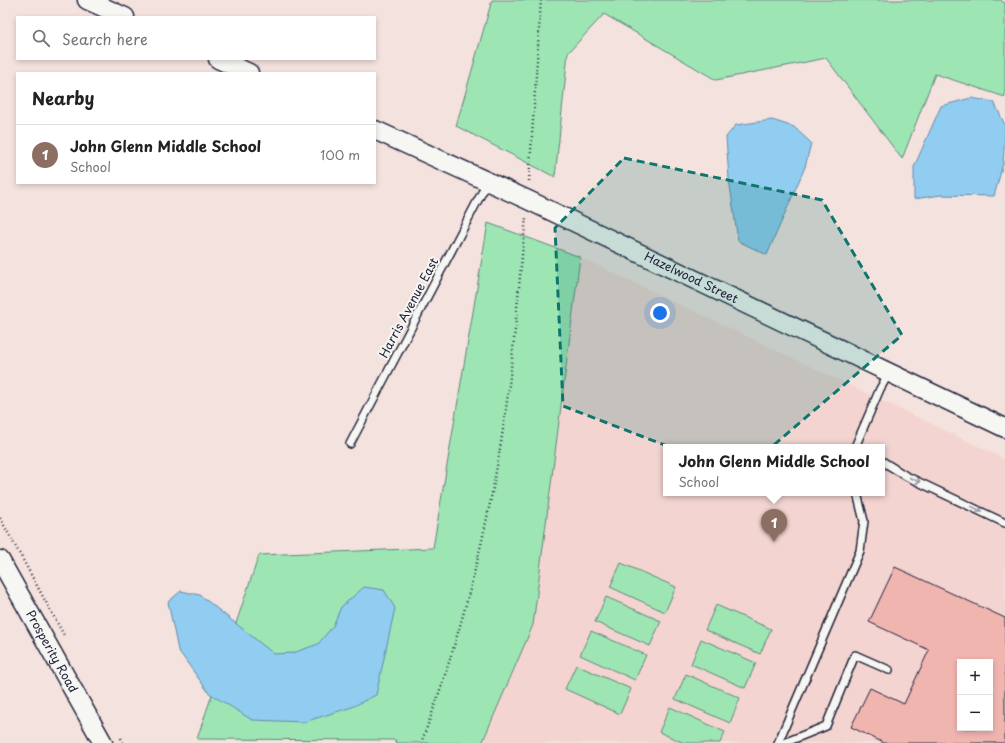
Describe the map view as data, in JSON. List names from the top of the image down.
{
  "streets": {
    "street": ["Hazelwood Street", "Prosperity Road"],
    "lane": ["Harris Avenue East"]
  },
  "crossings": [
    ["Hazelwood Street", "Harris Avenue East"]
  ],
  "page": {
    "search": "Search here",
    "heading": "Nearby",
    "list": [
      {
        "mark": "1",
        "name": "John Glenn Middle School",
        "note": "School",
        "value": "100 m"
      }
    ],
    "popup": ["John Glenn Middle School", "School"],
    "pins": "1",
    "map_buttons": ["+", "−"]
  }
}
